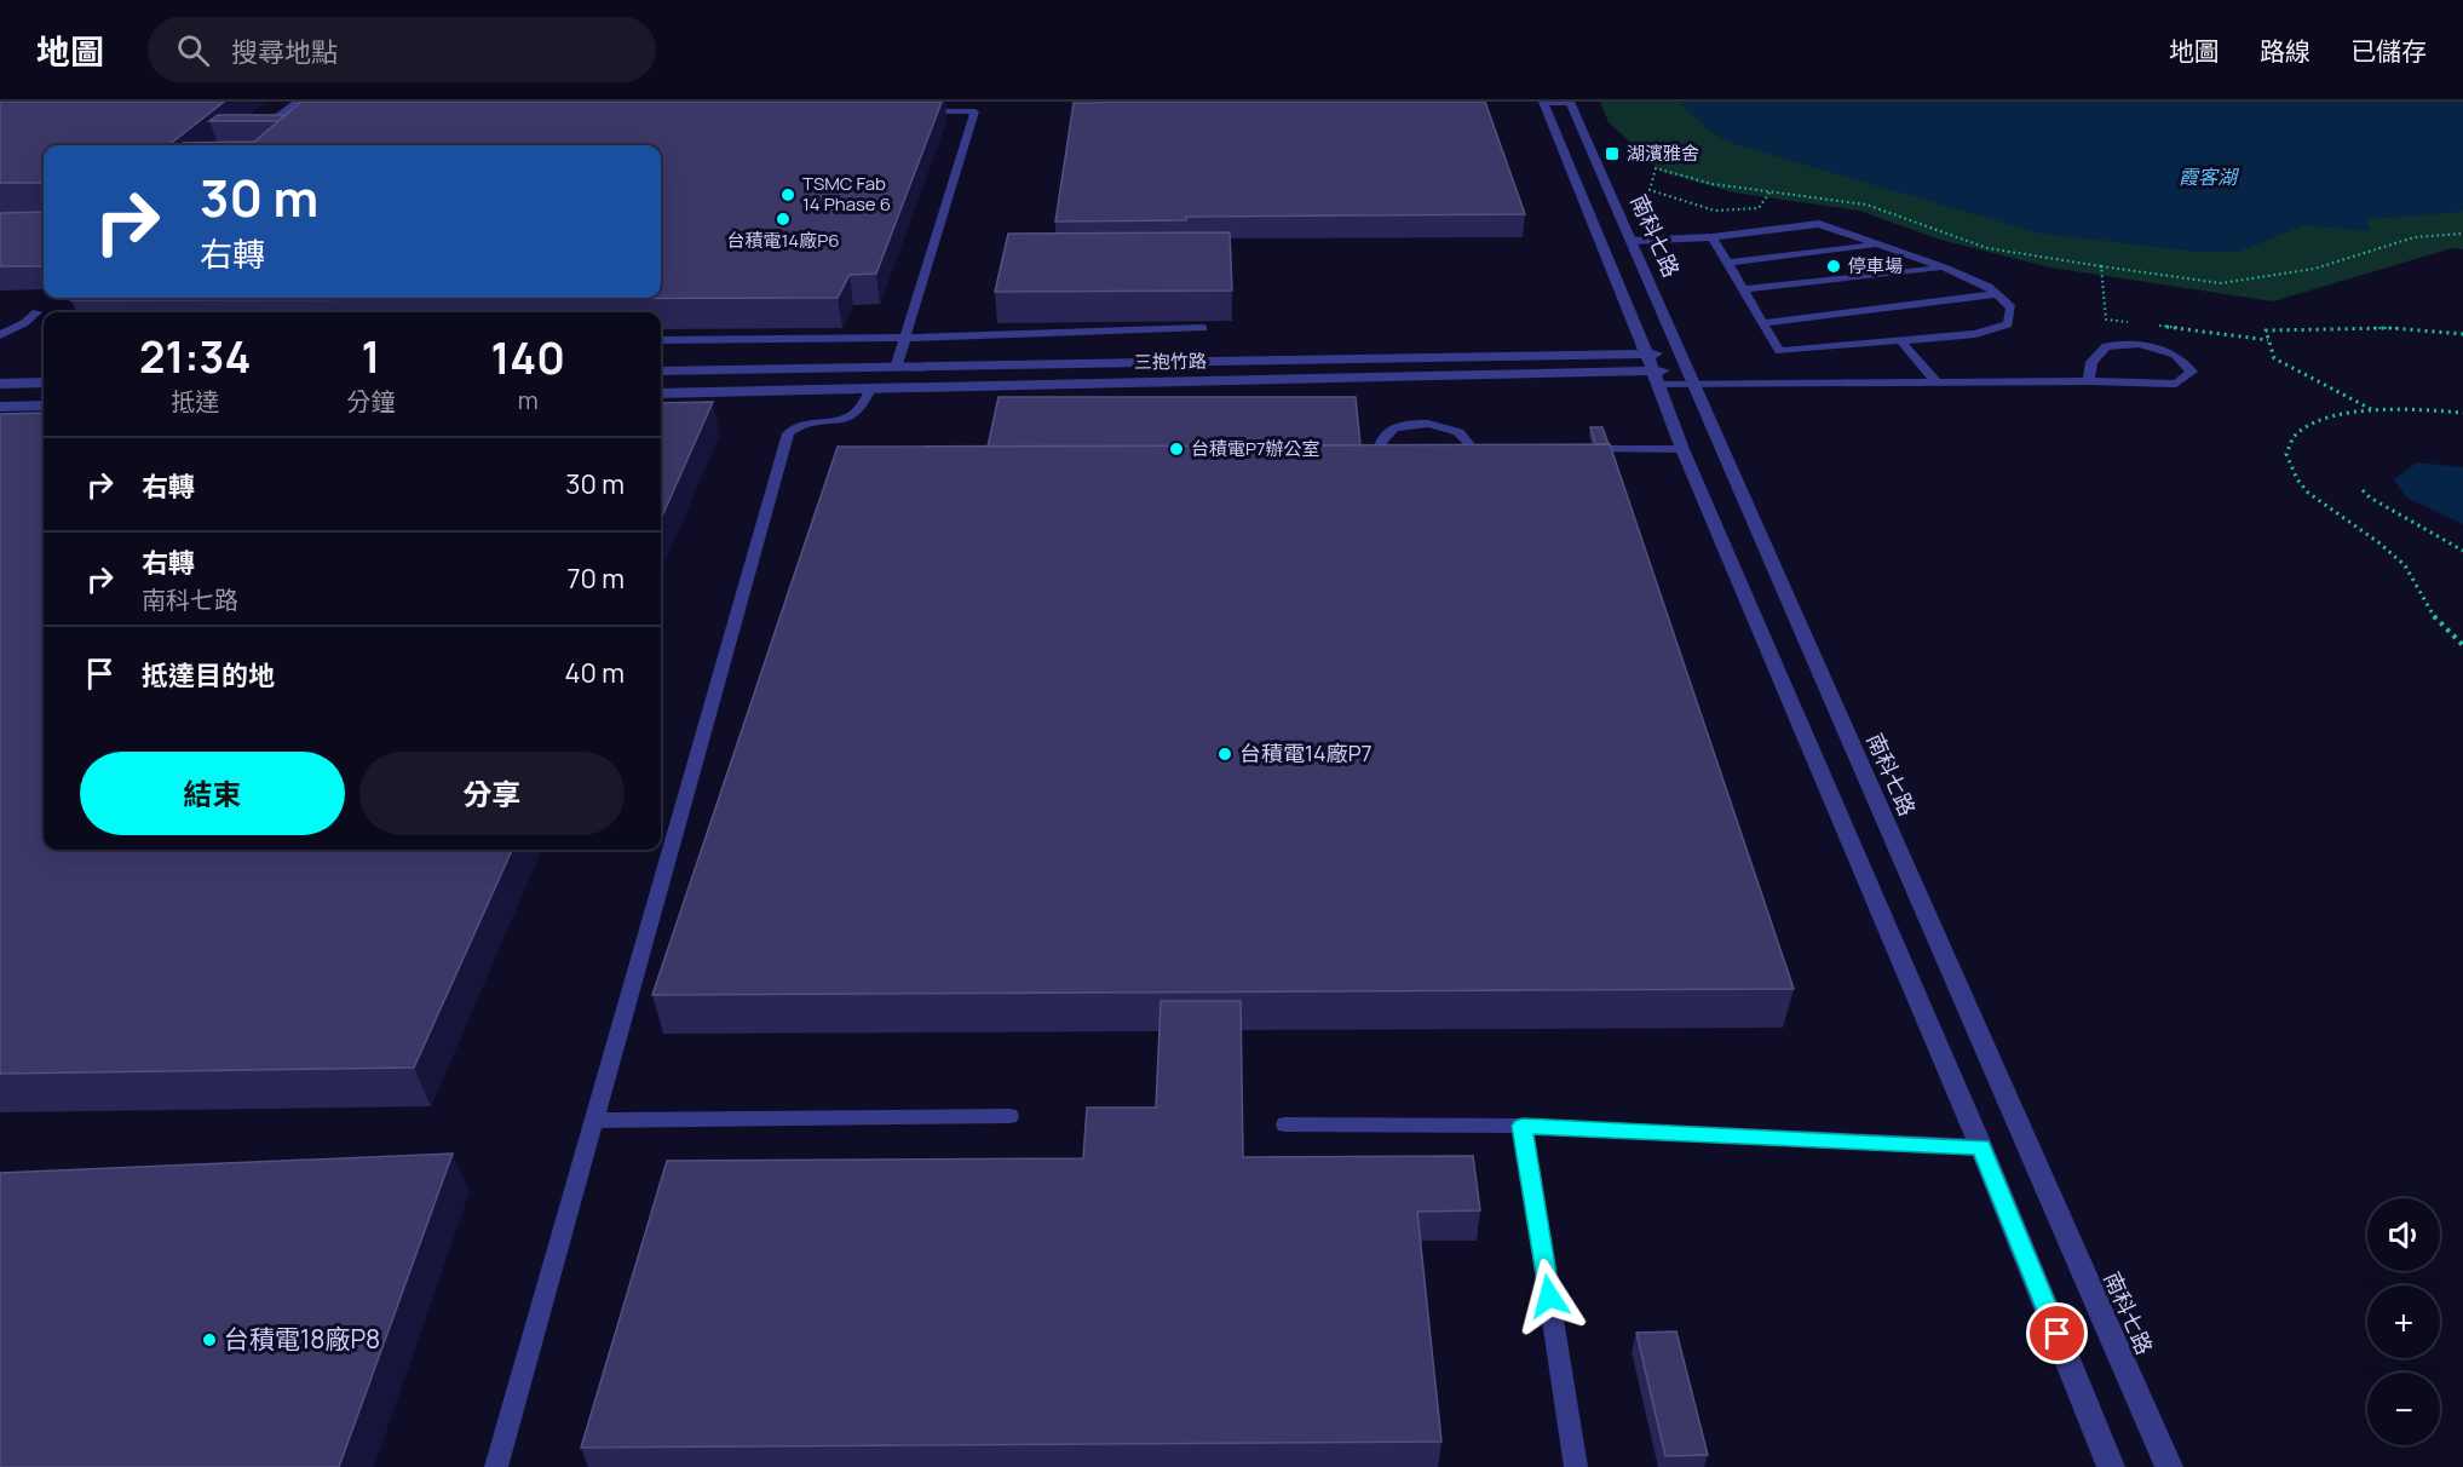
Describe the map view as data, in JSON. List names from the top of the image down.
{
  "streets": {
    "street": ["南科七路", "三抱竹路"]
  },
  "crossings": [
    ["南科七路", "三抱竹路"]
  ],
  "water": ["霞客湖"],
  "places": {
    "transit": ["湖濱雅舍"],
    "other": [
      "TSMC Fab 14 Phase 6",
      "台積電14廠P6",
      "停車場",
      "台積電P7辦公室",
      "台積電14廠P7",
      "台積電18廠P8"
    ]
  },
  "page": {
    "header": "地圖",
    "search": "搜尋地點",
    "nav": ["地圖", "路線", "已儲存"],
    "turn": ["30 m", "右轉"],
    "eta": [
      "21:34",
      "抵達",
      "1",
      "分鐘",
      "140",
      "m"
    ],
    "list": [
      {
        "name": "右轉",
        "value": "30 m"
      },
      {
        "name": "右轉",
        "note": "南科七路",
        "value": "70 m"
      },
      {
        "name": "抵達目的地",
        "value": "40 m"
      }
    ],
    "buttons": ["結束", "分享"],
    "map_buttons": ["+", "−"]
  }
}
